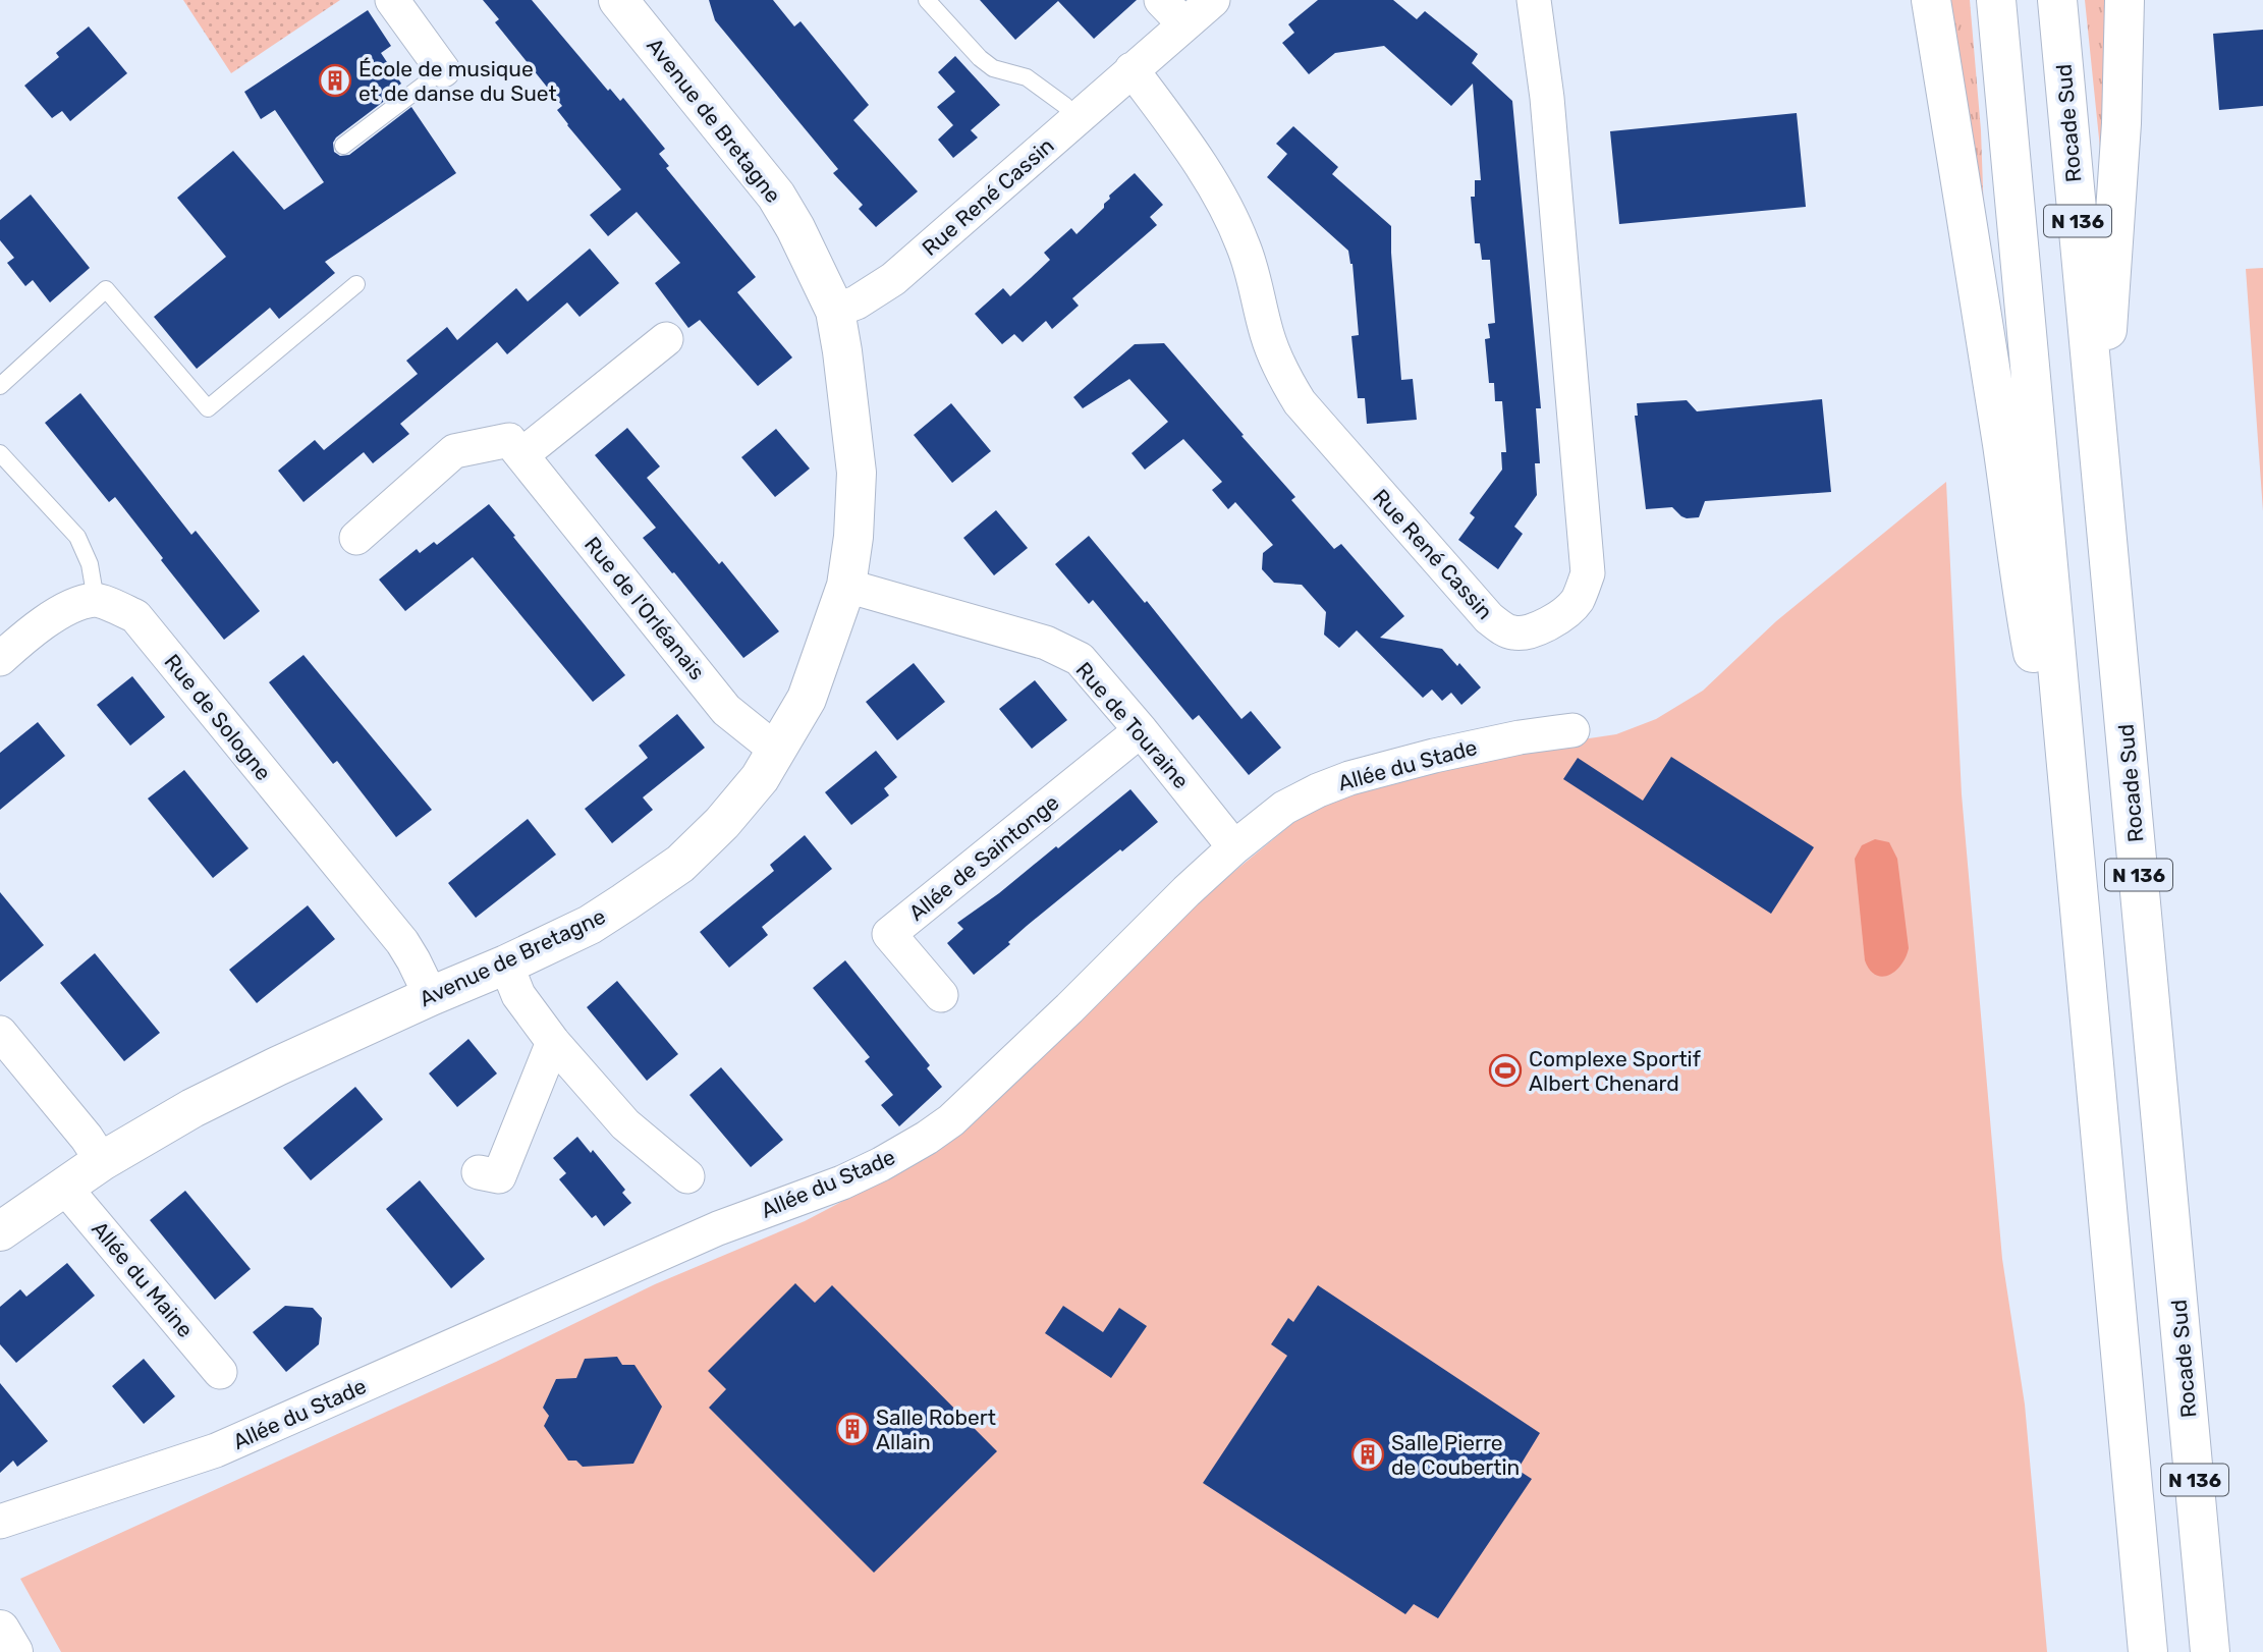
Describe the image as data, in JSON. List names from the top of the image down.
{
  "streets": {
    "main road": ["Avenue de Bretagne", "Rocade Sud", "N 136"],
    "street": [
      "Rue René Cassin",
      "Rue de l'Orléanais",
      "Rue de Sologne",
      "Rue de Touraine",
      "Allée du Stade",
      "Allée de Saintonge",
      "Allée du Maine"
    ]
  },
  "crossings": [
    ["Avenue de Bretagne", "Rue René Cassin"],
    ["Avenue de Bretagne", "Rue de l'Orléanais"],
    ["Avenue de Bretagne", "Rue de Sologne"],
    ["Avenue de Bretagne", "Rue de Touraine"],
    ["Avenue de Bretagne", "Allée du Maine"],
    ["Rue de Touraine", "Allée du Stade"],
    ["Rue de Touraine", "Allée de Saintonge"]
  ],
  "places": {
    "building": ["École de musique et de danse du Suet", "Salle Robert Allain", "Salle Pierre de Coubertin"],
    "sports": ["Complexe Sportif Albert Chenard"]
  }
}
